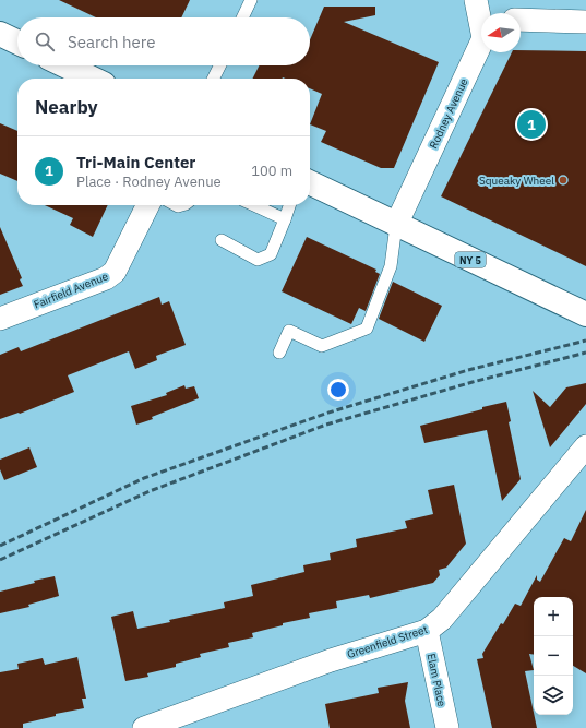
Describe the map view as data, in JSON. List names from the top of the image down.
{
  "streets": {
    "main road": ["NY 5"],
    "street": [
      "Rodney Avenue",
      "Fairfield Avenue",
      "Greenfield Street",
      "Elam Place"
    ]
  },
  "crossings": [
    ["Rodney Avenue", "NY 5"],
    ["Greenfield Street", "Elam Place"]
  ],
  "places": ["Squeaky Wheel"],
  "north": "left",
  "page": {
    "search": "Search here",
    "heading": "Nearby",
    "pins": "1",
    "list": [
      {
        "mark": "1",
        "name": "Tri-Main Center",
        "note": "Place · Rodney Avenue",
        "value": "100 m"
      }
    ],
    "map_buttons": ["+", "−"]
  }
}
